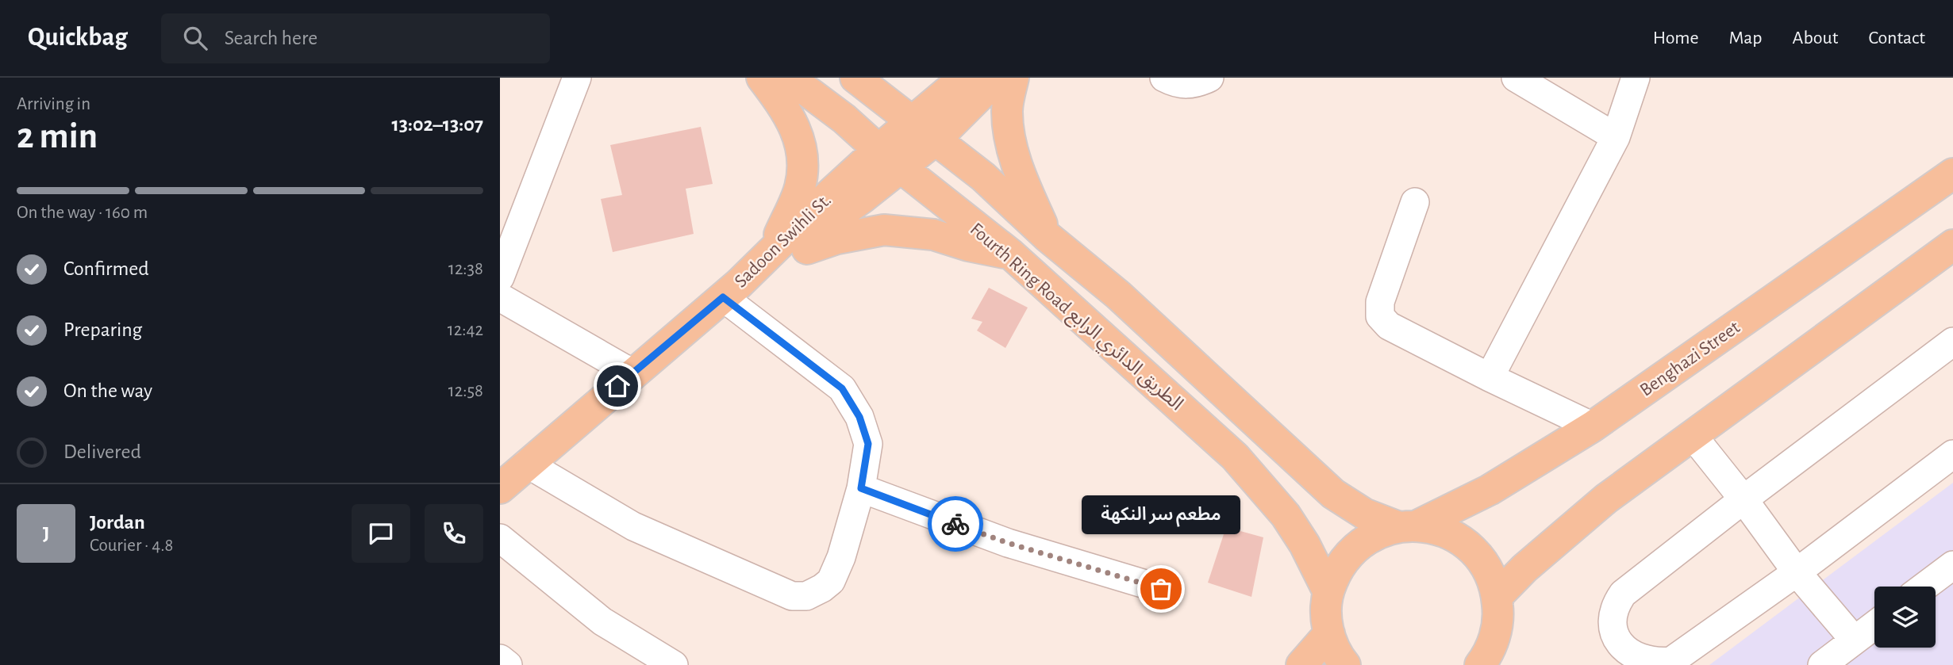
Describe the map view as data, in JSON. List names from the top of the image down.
{
  "streets": {
    "main road": ["Sadoon Swihli St.", "Fourth Ring Road الطريق الدائري الرابع", "Benghazi Street"]
  },
  "crossings": [
    ["Sadoon Swihli St.", "Fourth Ring Road الطريق الدائري الرابع"],
    ["Fourth Ring Road الطريق الدائري الرابع", "Benghazi Street"]
  ],
  "places": ["مطعم سر النكهة"],
  "page": {
    "header": "Quickbag",
    "search": "Search here",
    "nav": [
      "Home",
      "Map",
      "About",
      "Contact"
    ],
    "heading": ["2 min", "Arriving in", "13:02–13:07"],
    "panel": ["Jordan", "Courier · 4.8"],
    "bar": "On the way · 160 m",
    "list": [
      ["Confirmed", "12:38"],
      ["Preparing", "12:42"],
      ["On the way", "12:58"],
      "Delivered"
    ],
    "bubble": "مطعم سر النكهة",
    "round": "J"
  }
}
